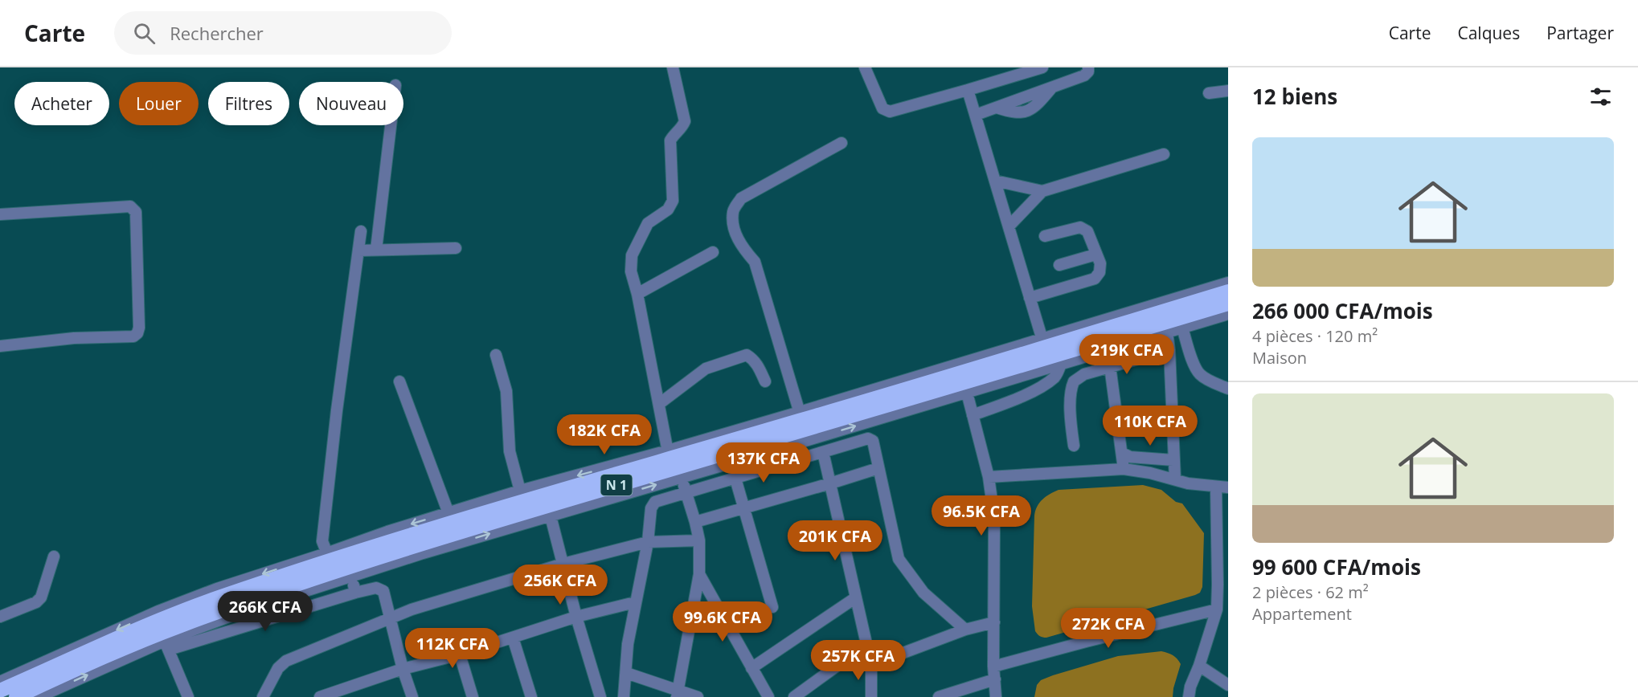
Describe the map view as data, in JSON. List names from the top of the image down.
{
  "streets": {
    "highway": ["N 1"]
  },
  "page": {
    "header": "Carte",
    "search": "Rechercher",
    "nav": ["Carte", "Calques", "Partager"],
    "heading": "12 biens",
    "chip": [
      "Acheter",
      "Louer",
      "Filtres",
      "Nouveau"
    ],
    "list": [
      {
        "name": "266 000 CFA/mois",
        "note": "4 pièces · 120 m² · Maison"
      },
      {
        "name": "99 600 CFA/mois",
        "note": "2 pièces · 62 m² · Appartement"
      }
    ],
    "price": [
      "219K CFA",
      "110K CFA",
      "182K CFA",
      "137K CFA",
      "96.5K CFA",
      "201K CFA",
      "256K CFA",
      "266K CFA",
      "99.6K CFA",
      "272K CFA",
      "112K CFA",
      "257K CFA"
    ]
  }
}
